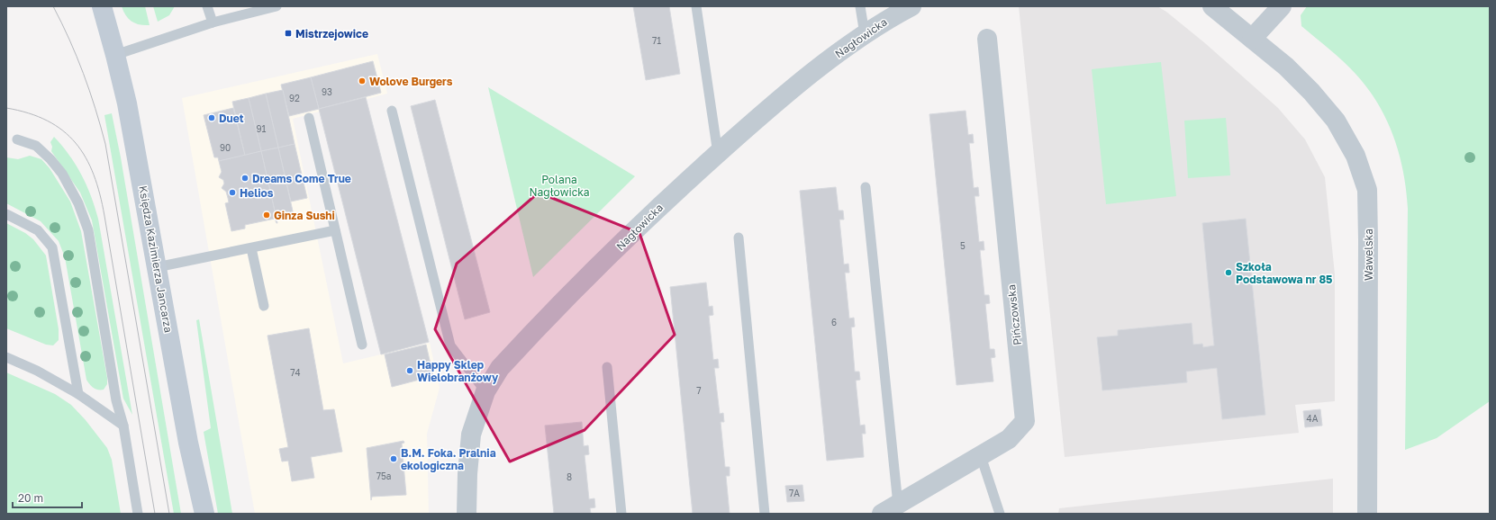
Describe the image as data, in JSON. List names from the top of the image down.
{
  "streets": {
    "street": [
      "Nagłowicka",
      "Wawelska",
      "Księdza Kazimierza Jancarza",
      "Pińczowska"
    ]
  },
  "parks": ["Polana Nagłowicka"],
  "places": {
    "transit": ["Mistrzejowice"],
    "other": [
      "Wolove Burgers",
      "Duet",
      "Dreams Come True",
      "Helios",
      "Ginza Sushi",
      "Szkoła Podstawowa nr 85",
      "Happy Sklep Wielobranżowy",
      "B.M. Foka. Pralnia ekologiczna"
    ]
  },
  "house_numbers": [
    "71",
    "93",
    "92",
    "91",
    "90",
    "5",
    "6",
    "74",
    "7",
    "4A",
    "75a",
    "8",
    "7A"
  ],
  "scale_bar": "20 m"
}
